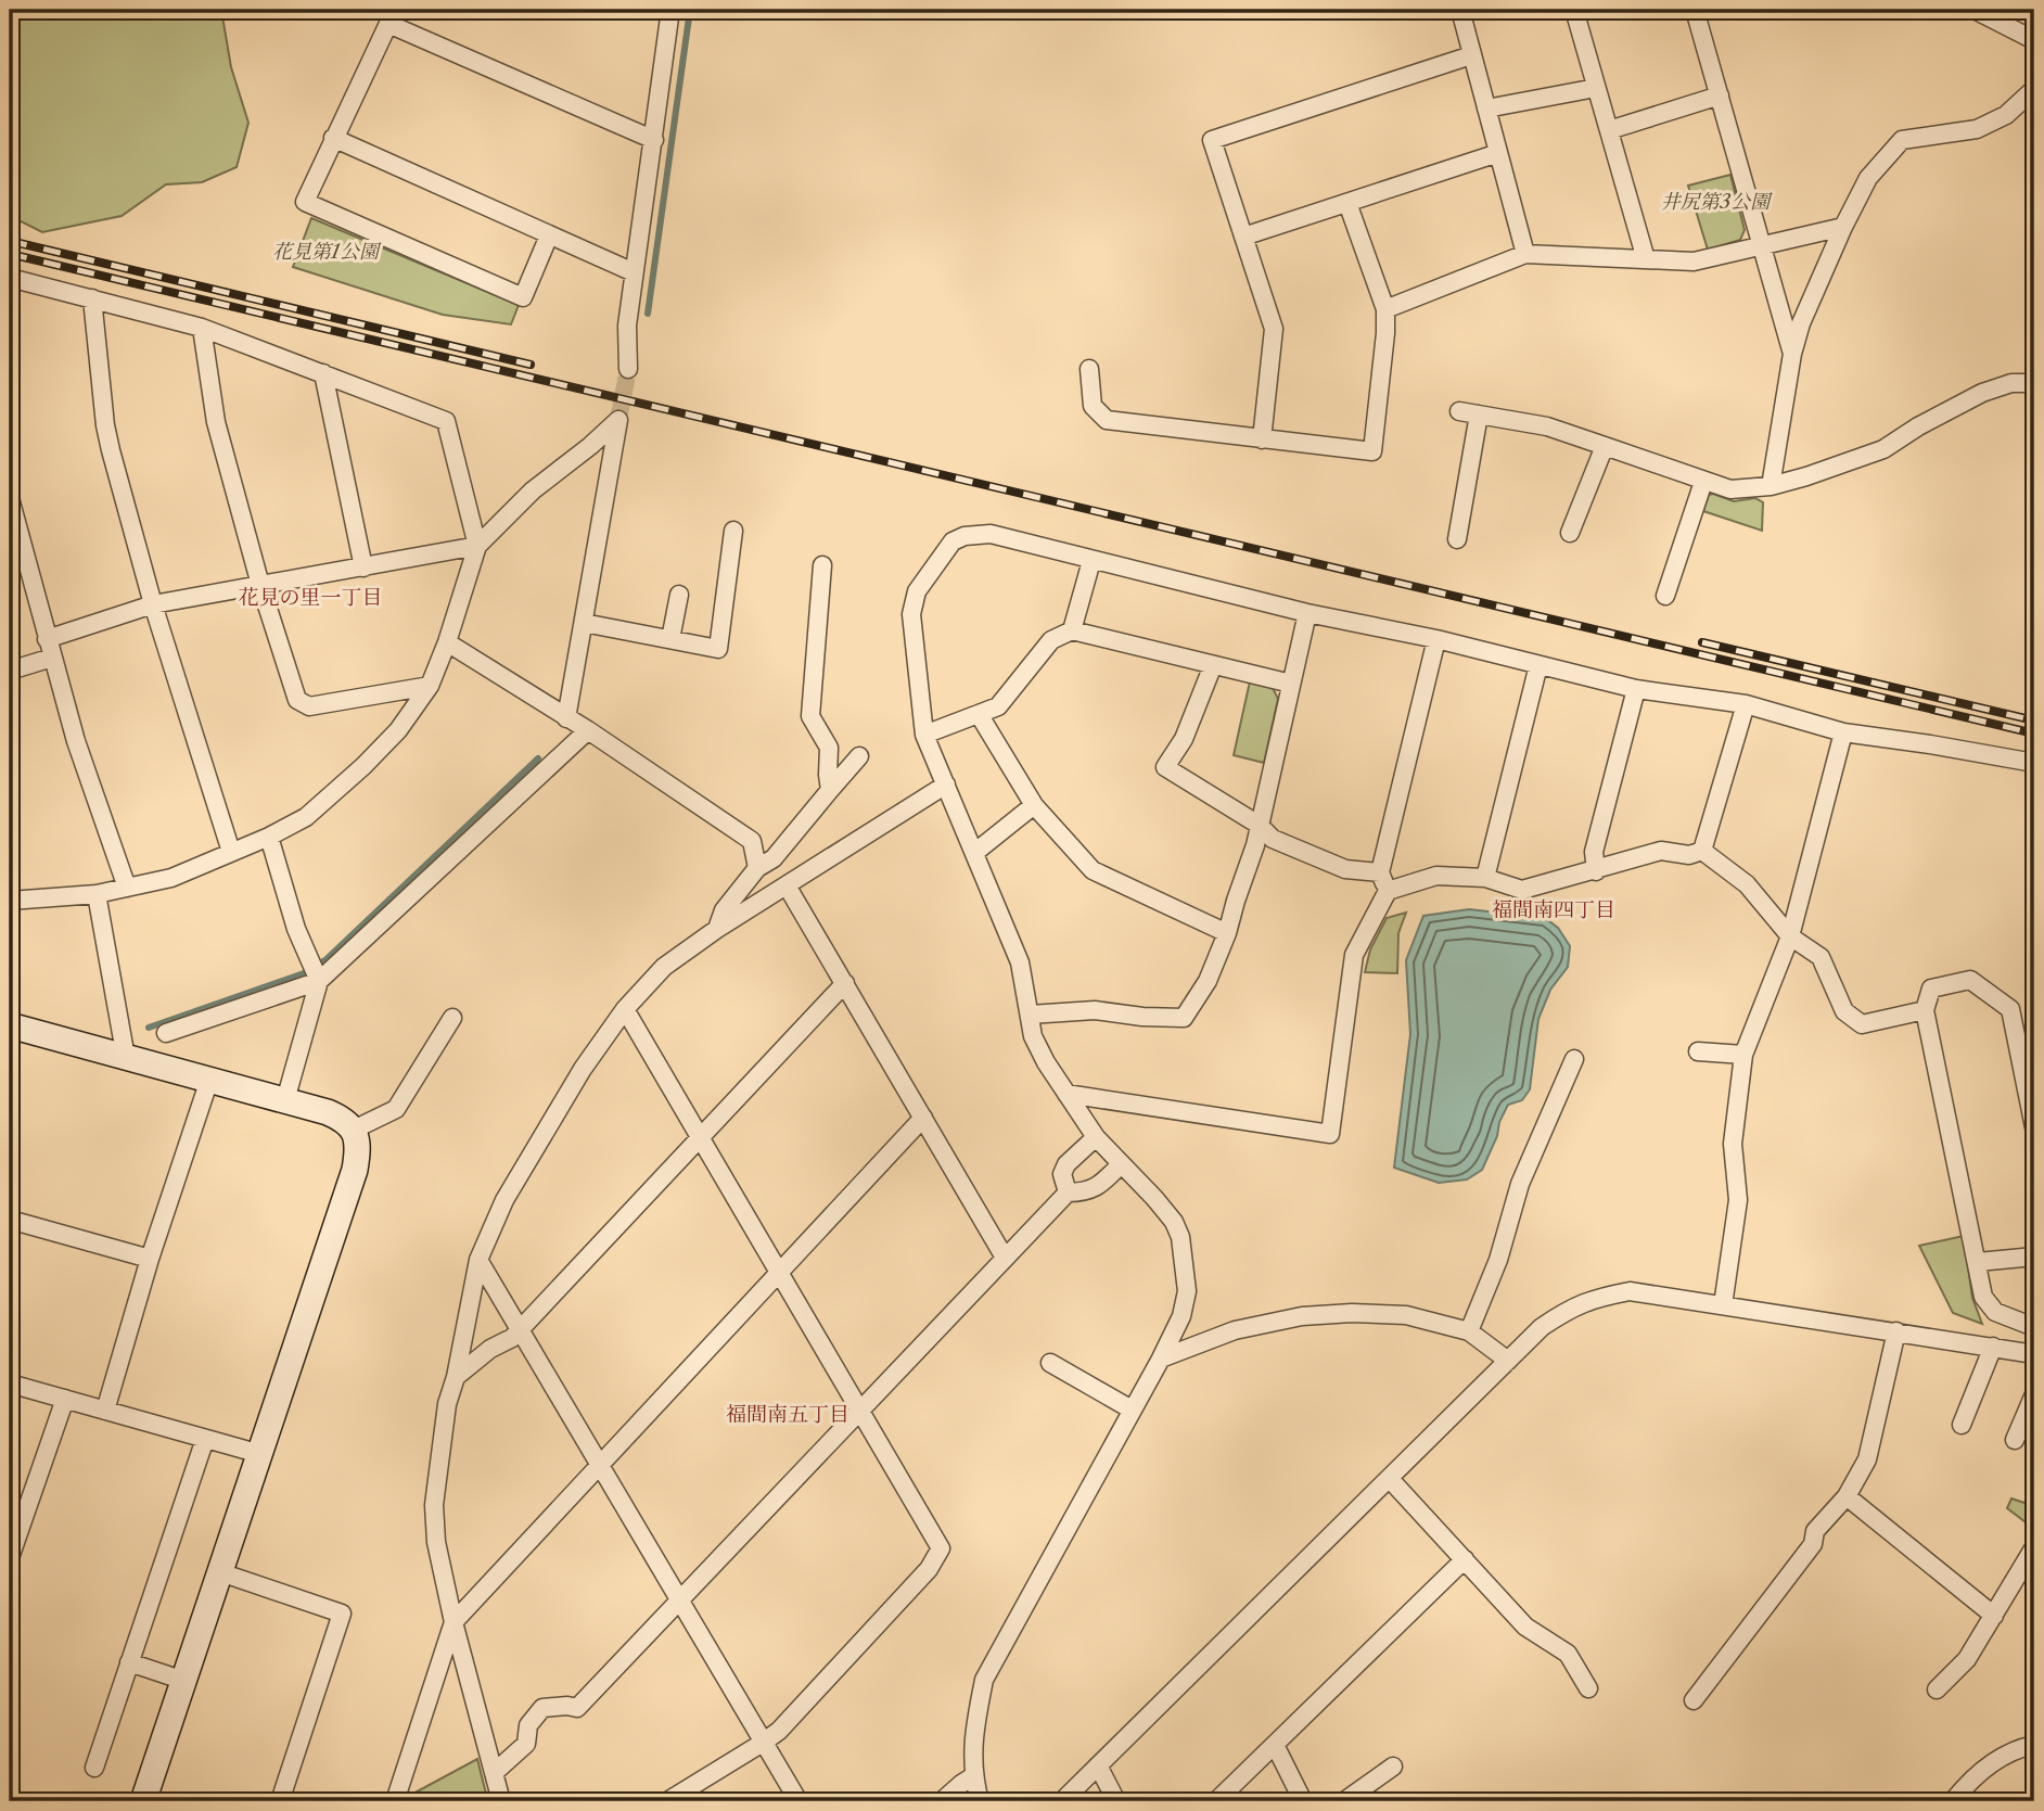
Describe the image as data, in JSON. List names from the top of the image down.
{
  "districts": ["花見の里一丁目", "福間南四丁目", "福間南五丁目"],
  "parks": ["井尻第3公園", "花見第1公園"]
}
